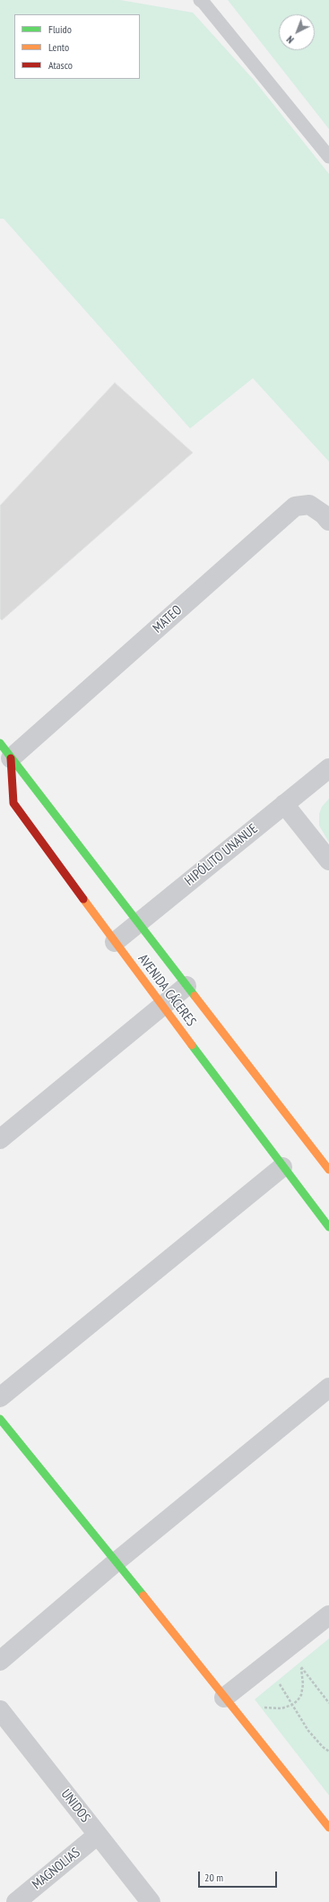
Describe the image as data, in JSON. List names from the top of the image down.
{
  "streets": {
    "street": [
      "MATEO",
      "HIPÓLITO UNANUE",
      "AVENIDA CÁCERES",
      "UNIDOS",
      "MAGNOLIAS"
    ]
  },
  "crossings": [
    ["MATEO", "AVENIDA CÁCERES"],
    ["HIPÓLITO UNANUE", "AVENIDA CÁCERES"],
    ["UNIDOS", "MAGNOLIAS"]
  ],
  "legend": ["Fluido", "Lento", "Atasco"],
  "scale_bar": "20 m",
  "north": "bottom left"
}
